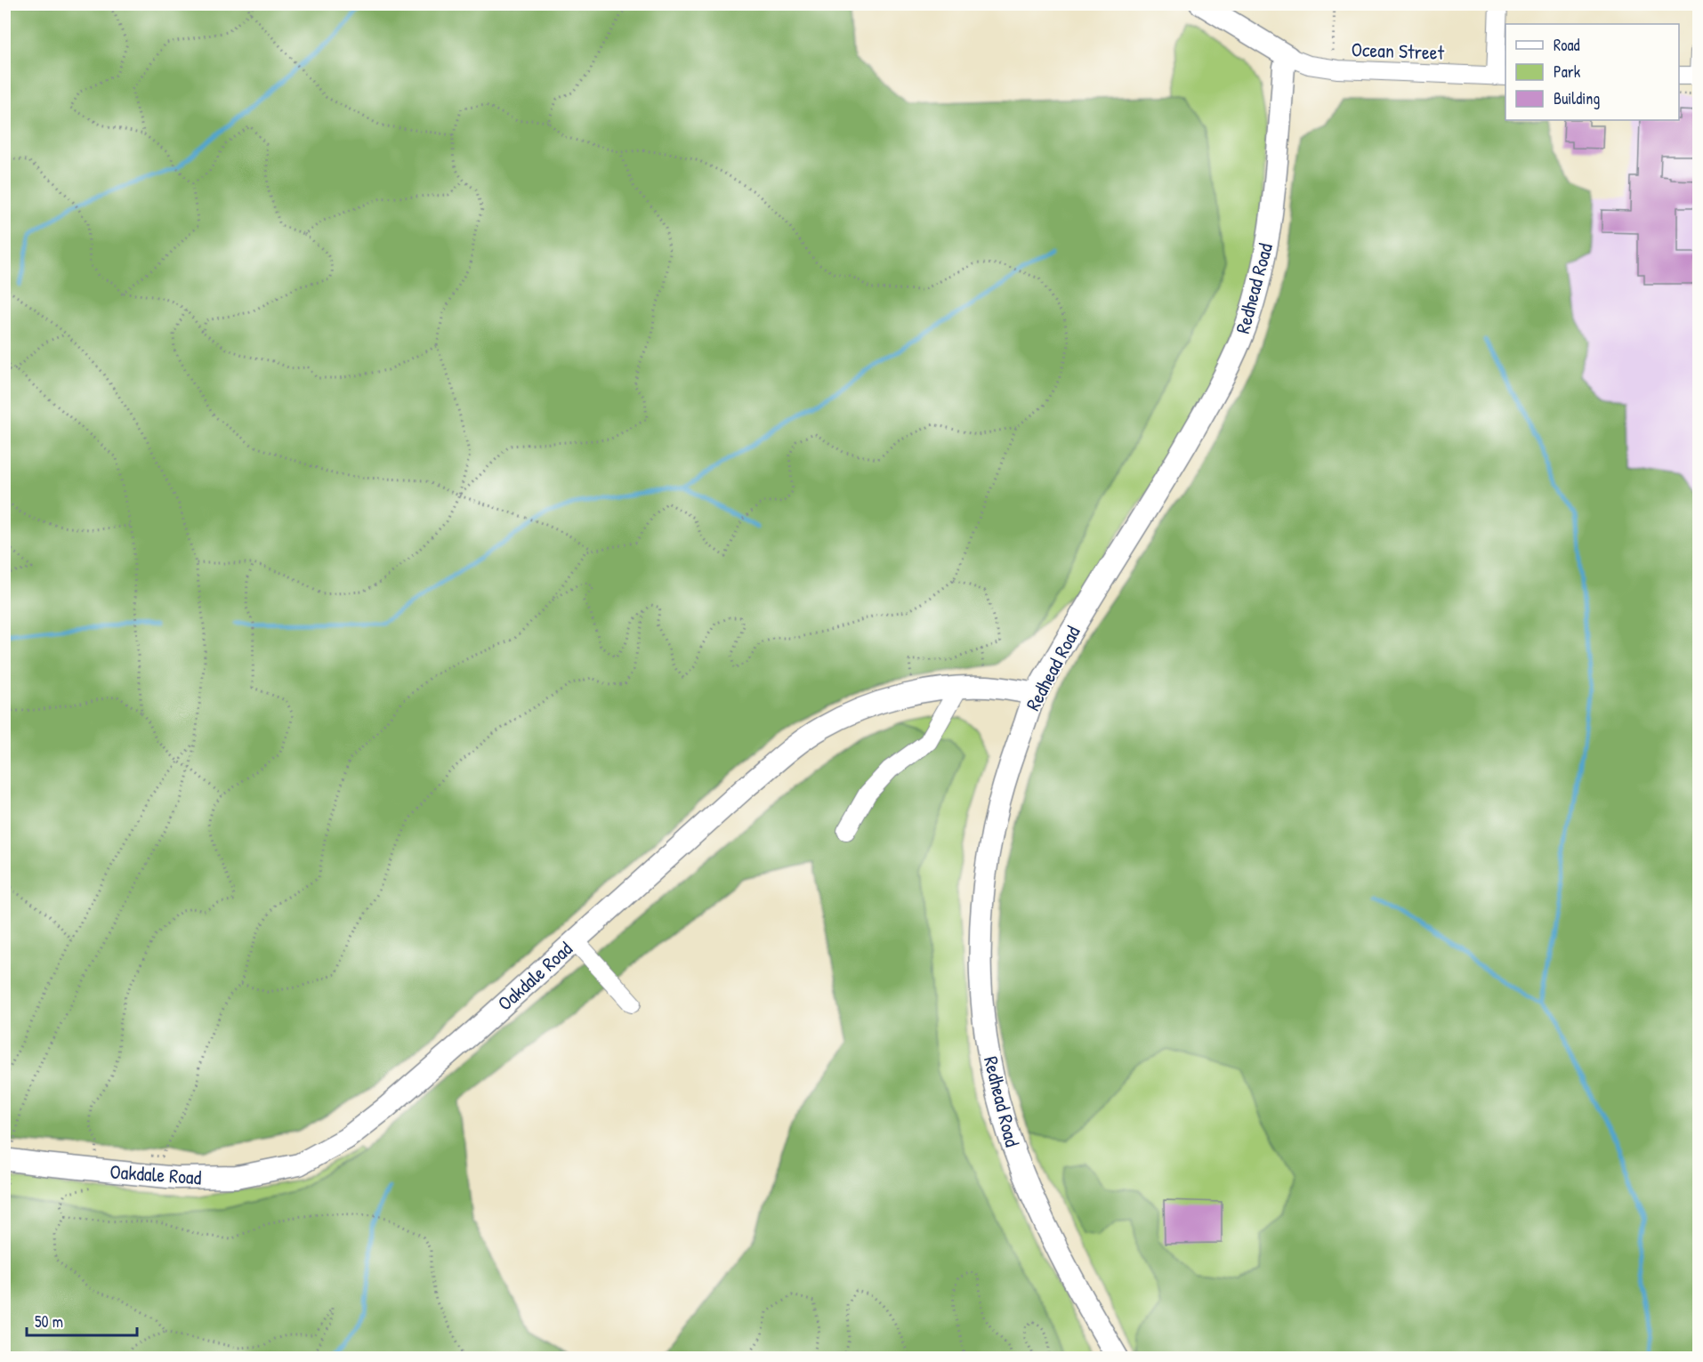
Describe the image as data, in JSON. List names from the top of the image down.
{
  "streets": {
    "main road": ["Redhead Road", "Oakdale Road"],
    "street": ["Ocean Street"]
  },
  "crossings": [
    ["Ocean Street", "Redhead Road"],
    ["Redhead Road", "Oakdale Road"]
  ],
  "legend": ["Road", "Park", "Building"],
  "scale_bar": "50 m"
}
